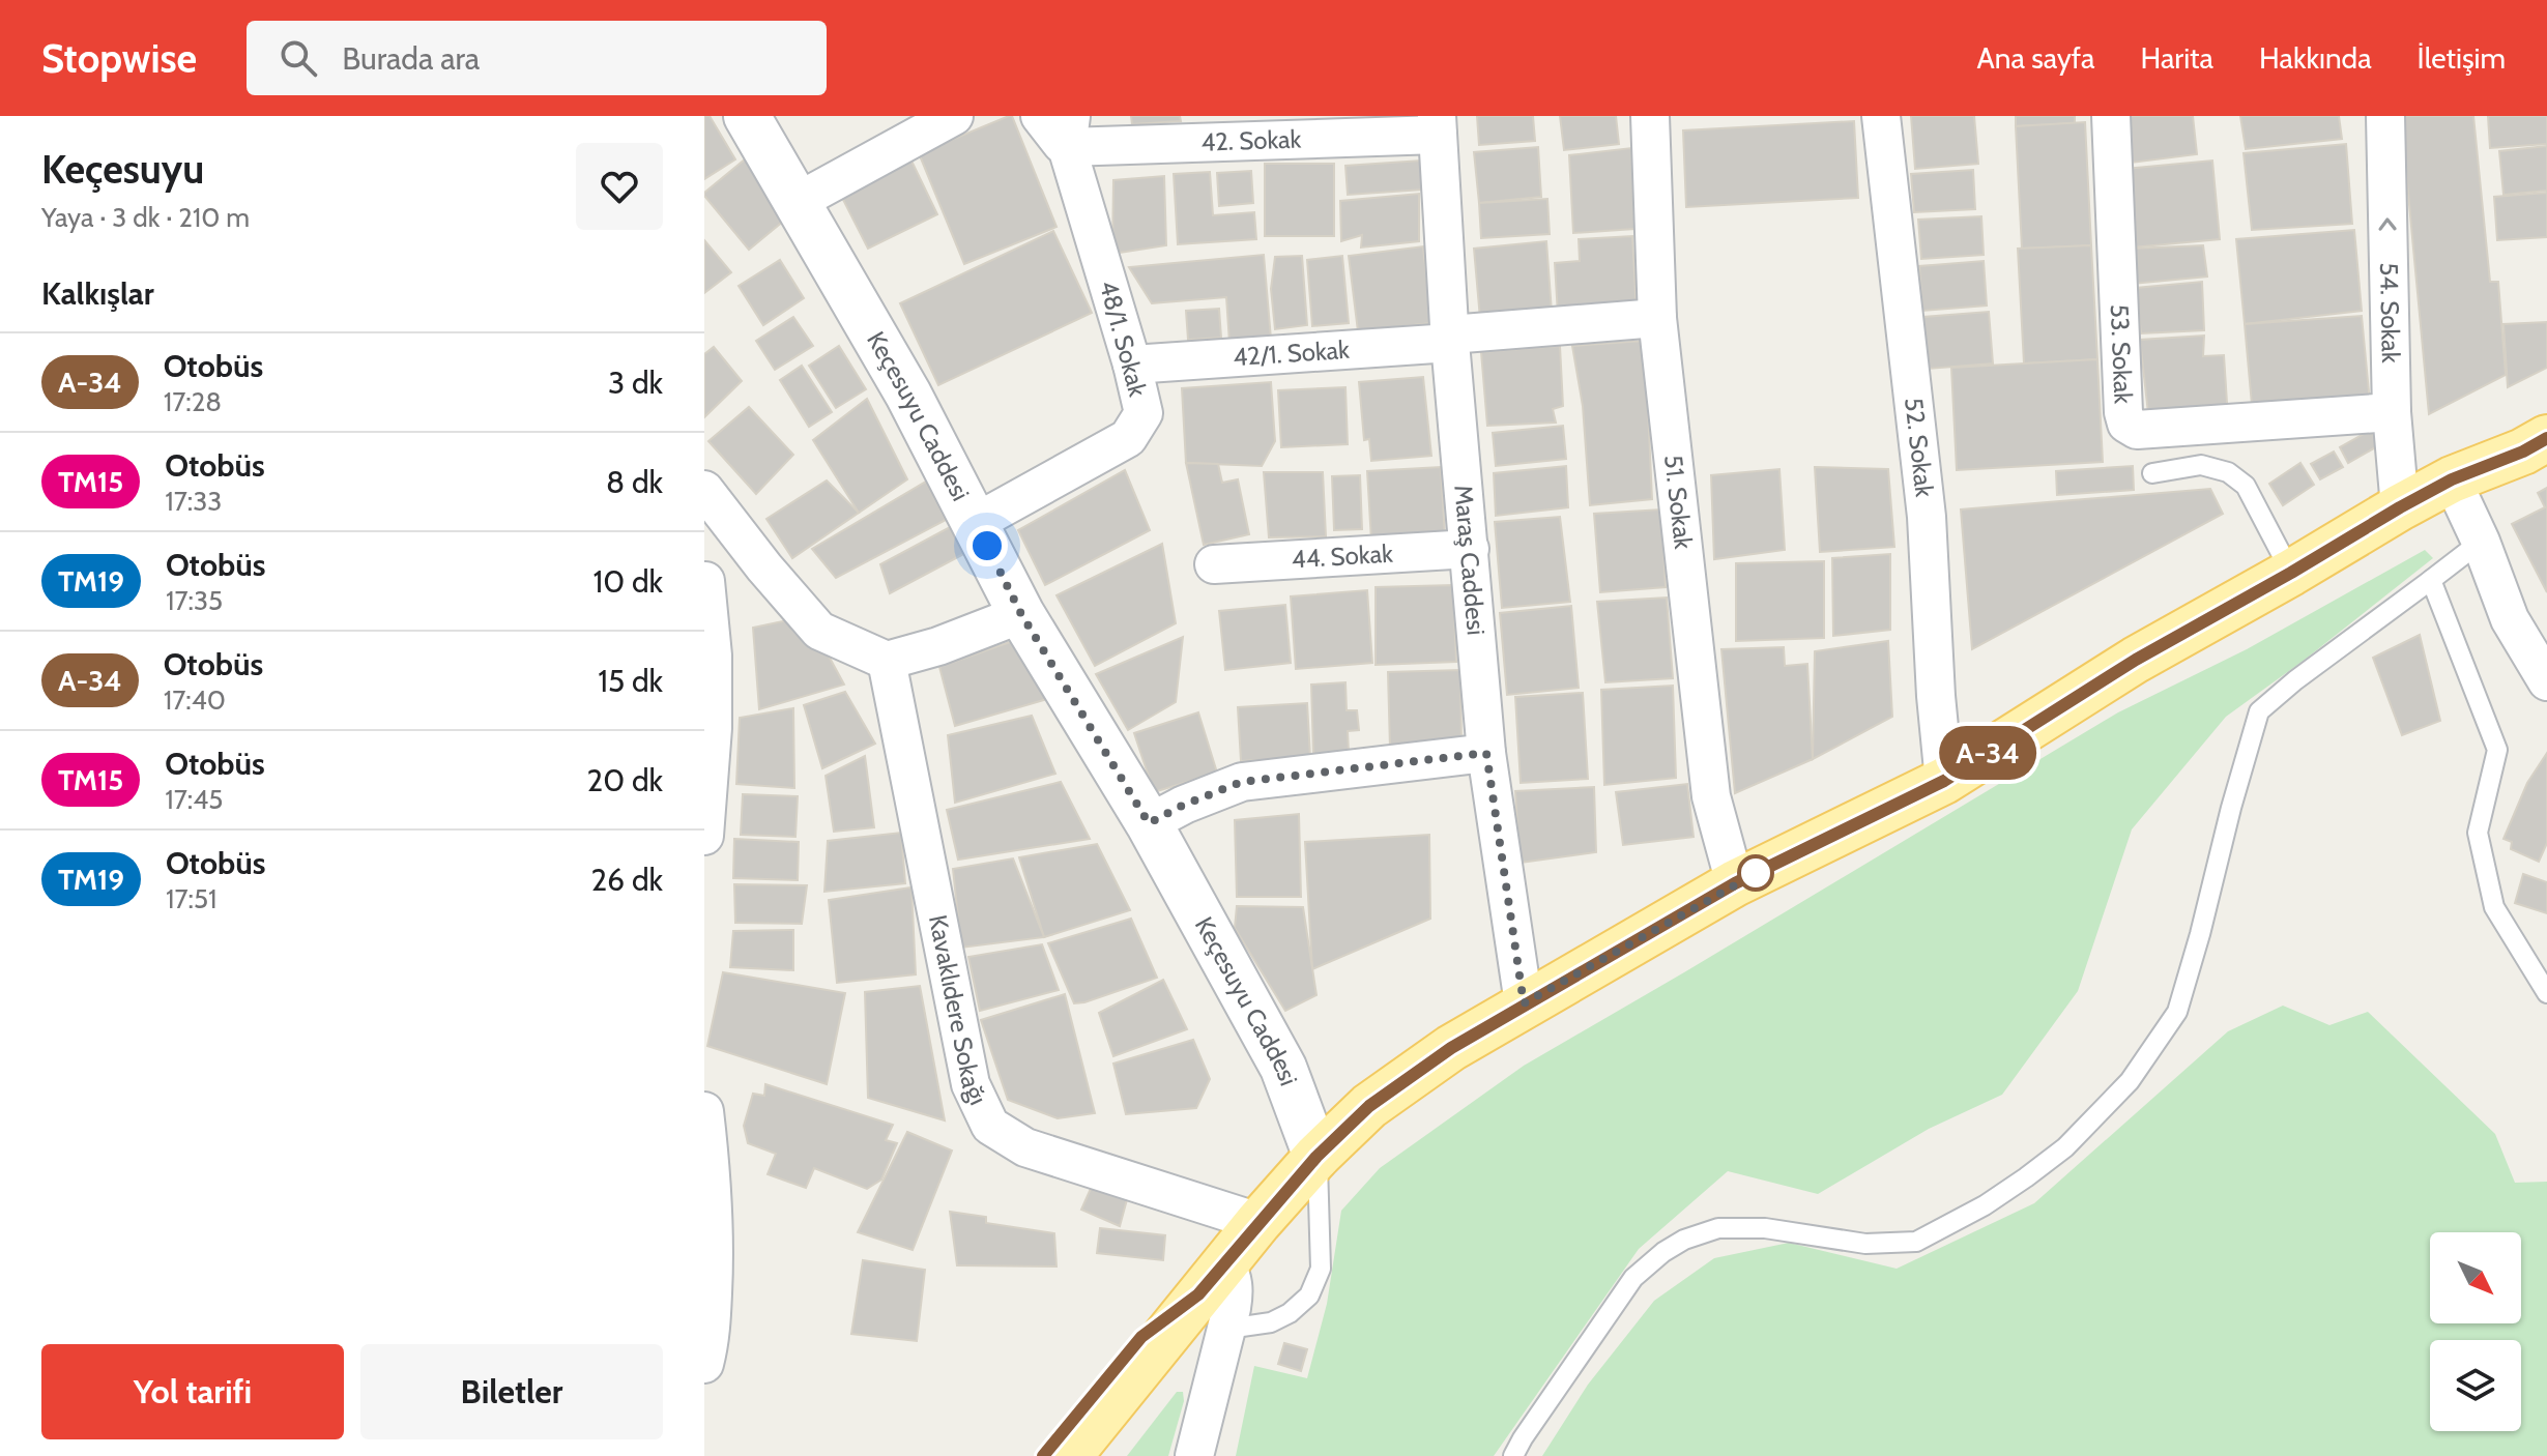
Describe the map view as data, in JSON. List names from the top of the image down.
{
  "streets": {
    "street": [
      "42. Sokak",
      "54. Sokak",
      "48/1. Sokak",
      "42/1. Sokak",
      "53. Sokak",
      "Keçesuyu Caddesi",
      "52. Sokak",
      "51. Sokak",
      "44. Sokak",
      "Maraş Caddesi",
      "Kavaklıdere Sokağı"
    ]
  },
  "crossings": [
    ["42. Sokak", "48/1. Sokak"],
    ["42. Sokak", "Maraş Caddesi"],
    ["54. Sokak", "53. Sokak"],
    ["48/1. Sokak", "42/1. Sokak"],
    ["48/1. Sokak", "Keçesuyu Caddesi"],
    ["42/1. Sokak", "51. Sokak"],
    ["42/1. Sokak", "Maraş Caddesi"],
    ["44. Sokak", "Maraş Caddesi"]
  ],
  "one_way": ["54. Sokak"],
  "lines": ["bus line A-34"],
  "north": "bottom right",
  "page": {
    "header": "Stopwise",
    "search": "Burada ara",
    "nav": [
      "Ana sayfa",
      "Harita",
      "Hakkında",
      "İletişim"
    ],
    "heading": [
      ["Keçesuyu", "Yaya · 3 dk · 210 m"],
      "Kalkışlar"
    ],
    "on_map": "A-34",
    "list": [
      {
        "mark": "A-34",
        "name": "Otobüs",
        "note": "17:28",
        "value": "3 dk"
      },
      {
        "mark": "TM15",
        "name": "Otobüs",
        "note": "17:33",
        "value": "8 dk"
      },
      {
        "mark": "TM19",
        "name": "Otobüs",
        "note": "17:35",
        "value": "10 dk"
      },
      {
        "mark": "A-34",
        "name": "Otobüs",
        "note": "17:40",
        "value": "15 dk"
      },
      {
        "mark": "TM15",
        "name": "Otobüs",
        "note": "17:45",
        "value": "20 dk"
      },
      {
        "mark": "TM19",
        "name": "Otobüs",
        "note": "17:51",
        "value": "26 dk"
      }
    ],
    "buttons": ["Yol tarifi", "Biletler"]
  }
}
